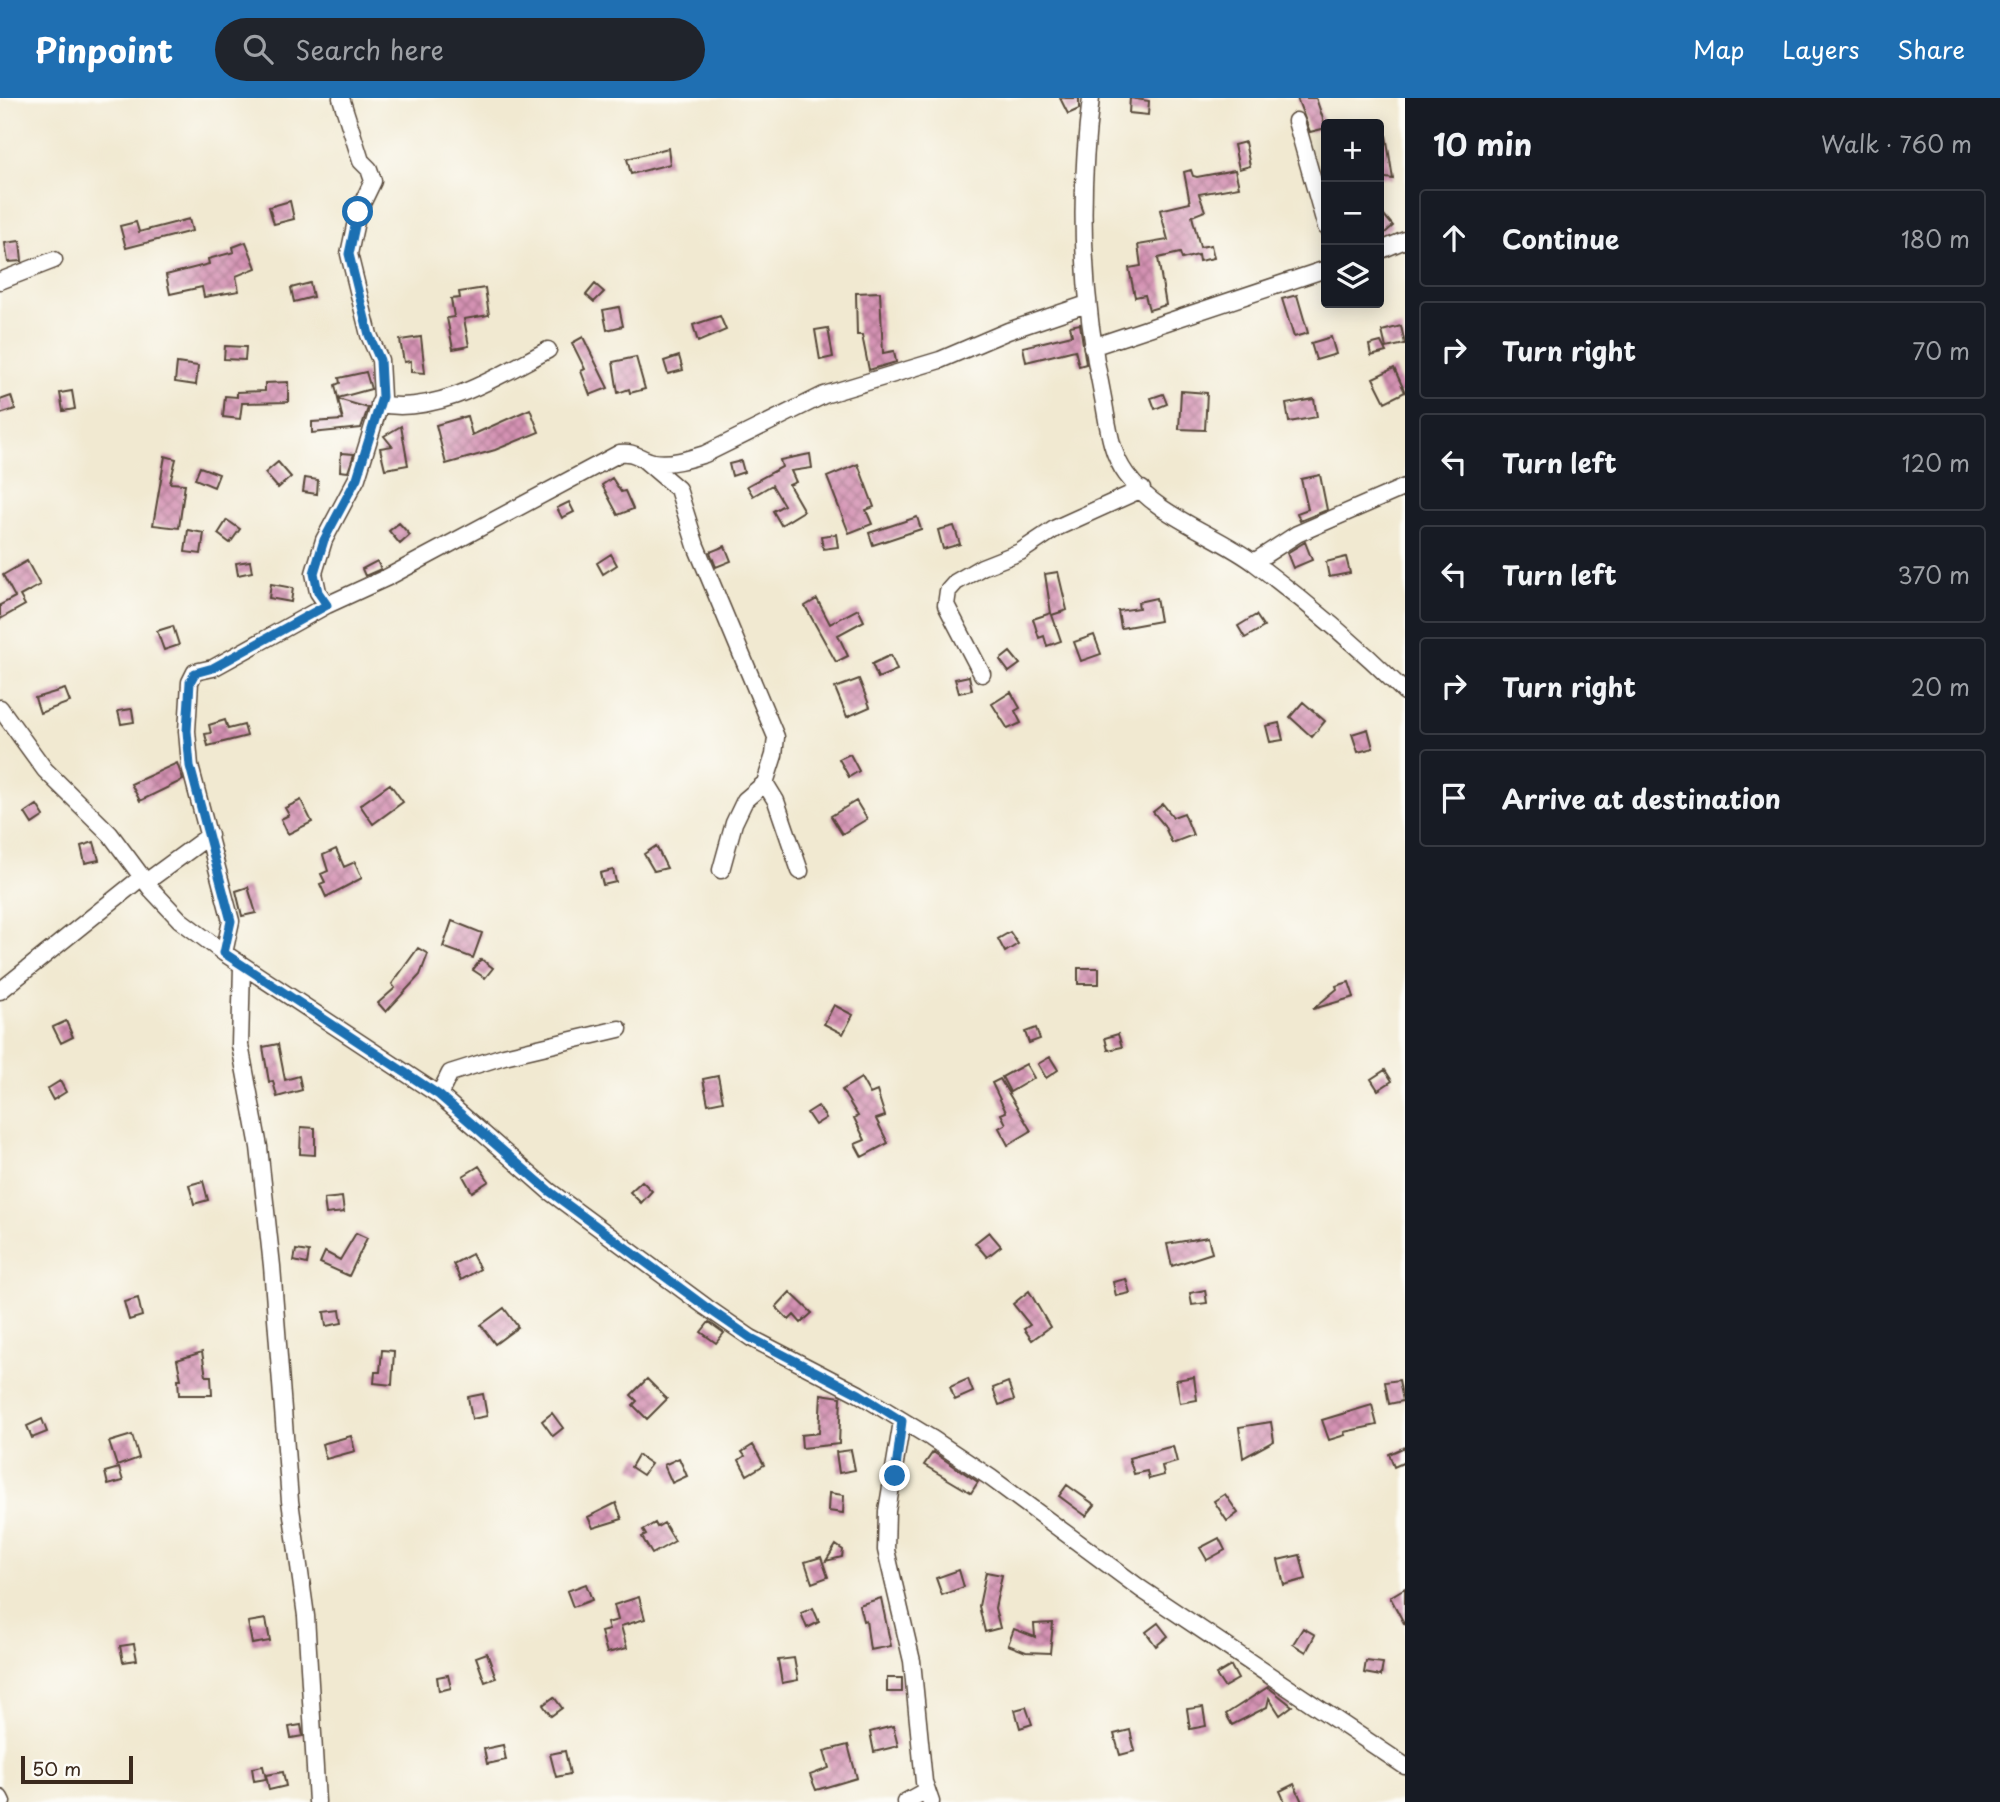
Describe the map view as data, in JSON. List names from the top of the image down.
{
  "scale_bar": "50 m",
  "page": {
    "header": "Pinpoint",
    "search": "Search here",
    "nav": ["Map", "Layers", "Share"],
    "heading": ["10 min", "Walk · 760 m"],
    "map_buttons": ["+", "−"],
    "list": [
      ["Continue", "180 m"],
      ["Turn right", "70 m"],
      ["Turn left", "120 m"],
      ["Turn left", "370 m"],
      ["Turn right", "20 m"],
      "Arrive at destination"
    ],
    "scale": "50 m"
  }
}
